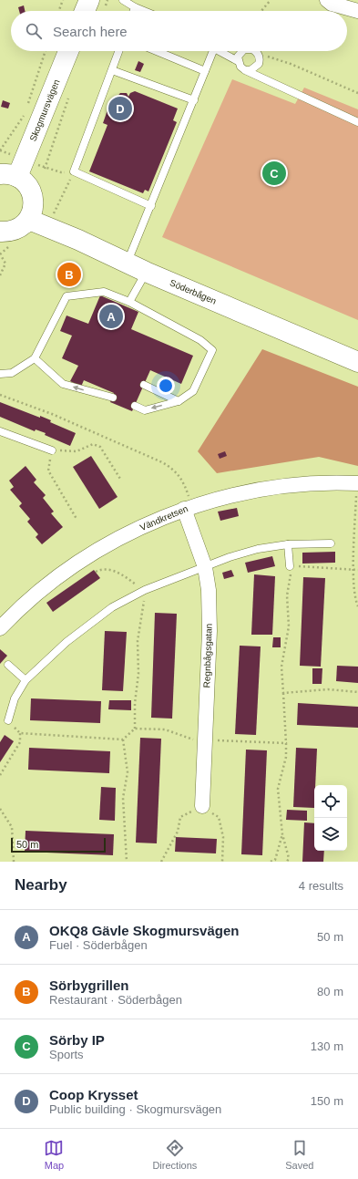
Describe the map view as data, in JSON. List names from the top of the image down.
{
  "streets": {
    "street": [
      "Skogmursvägen",
      "Söderbågen",
      "Vändkretsen",
      "Regnbågsgatan"
    ]
  },
  "crossings": [
    ["Skogmursvägen", "Söderbågen"],
    ["Vändkretsen", "Regnbågsgatan"]
  ],
  "scale_bar": "50 m",
  "page": {
    "search": "Search here",
    "pins": [
      "D",
      "C",
      "B",
      "A"
    ],
    "scale": "50 m",
    "heading": ["Nearby", "4 results"],
    "list": [
      {
        "mark": "A",
        "name": "OKQ8 Gävle Skogmursvägen",
        "note": "Fuel · Söderbågen",
        "value": "50 m"
      },
      {
        "mark": "B",
        "name": "Sörbygrillen",
        "note": "Restaurant · Söderbågen",
        "value": "80 m"
      },
      {
        "mark": "C",
        "name": "Sörby IP",
        "note": "Sports",
        "value": "130 m"
      },
      {
        "mark": "D",
        "name": "Coop Krysset",
        "note": "Public building · Skogmursvägen",
        "value": "150 m"
      }
    ],
    "nav": ["Map", "Directions", "Saved"]
  }
}
